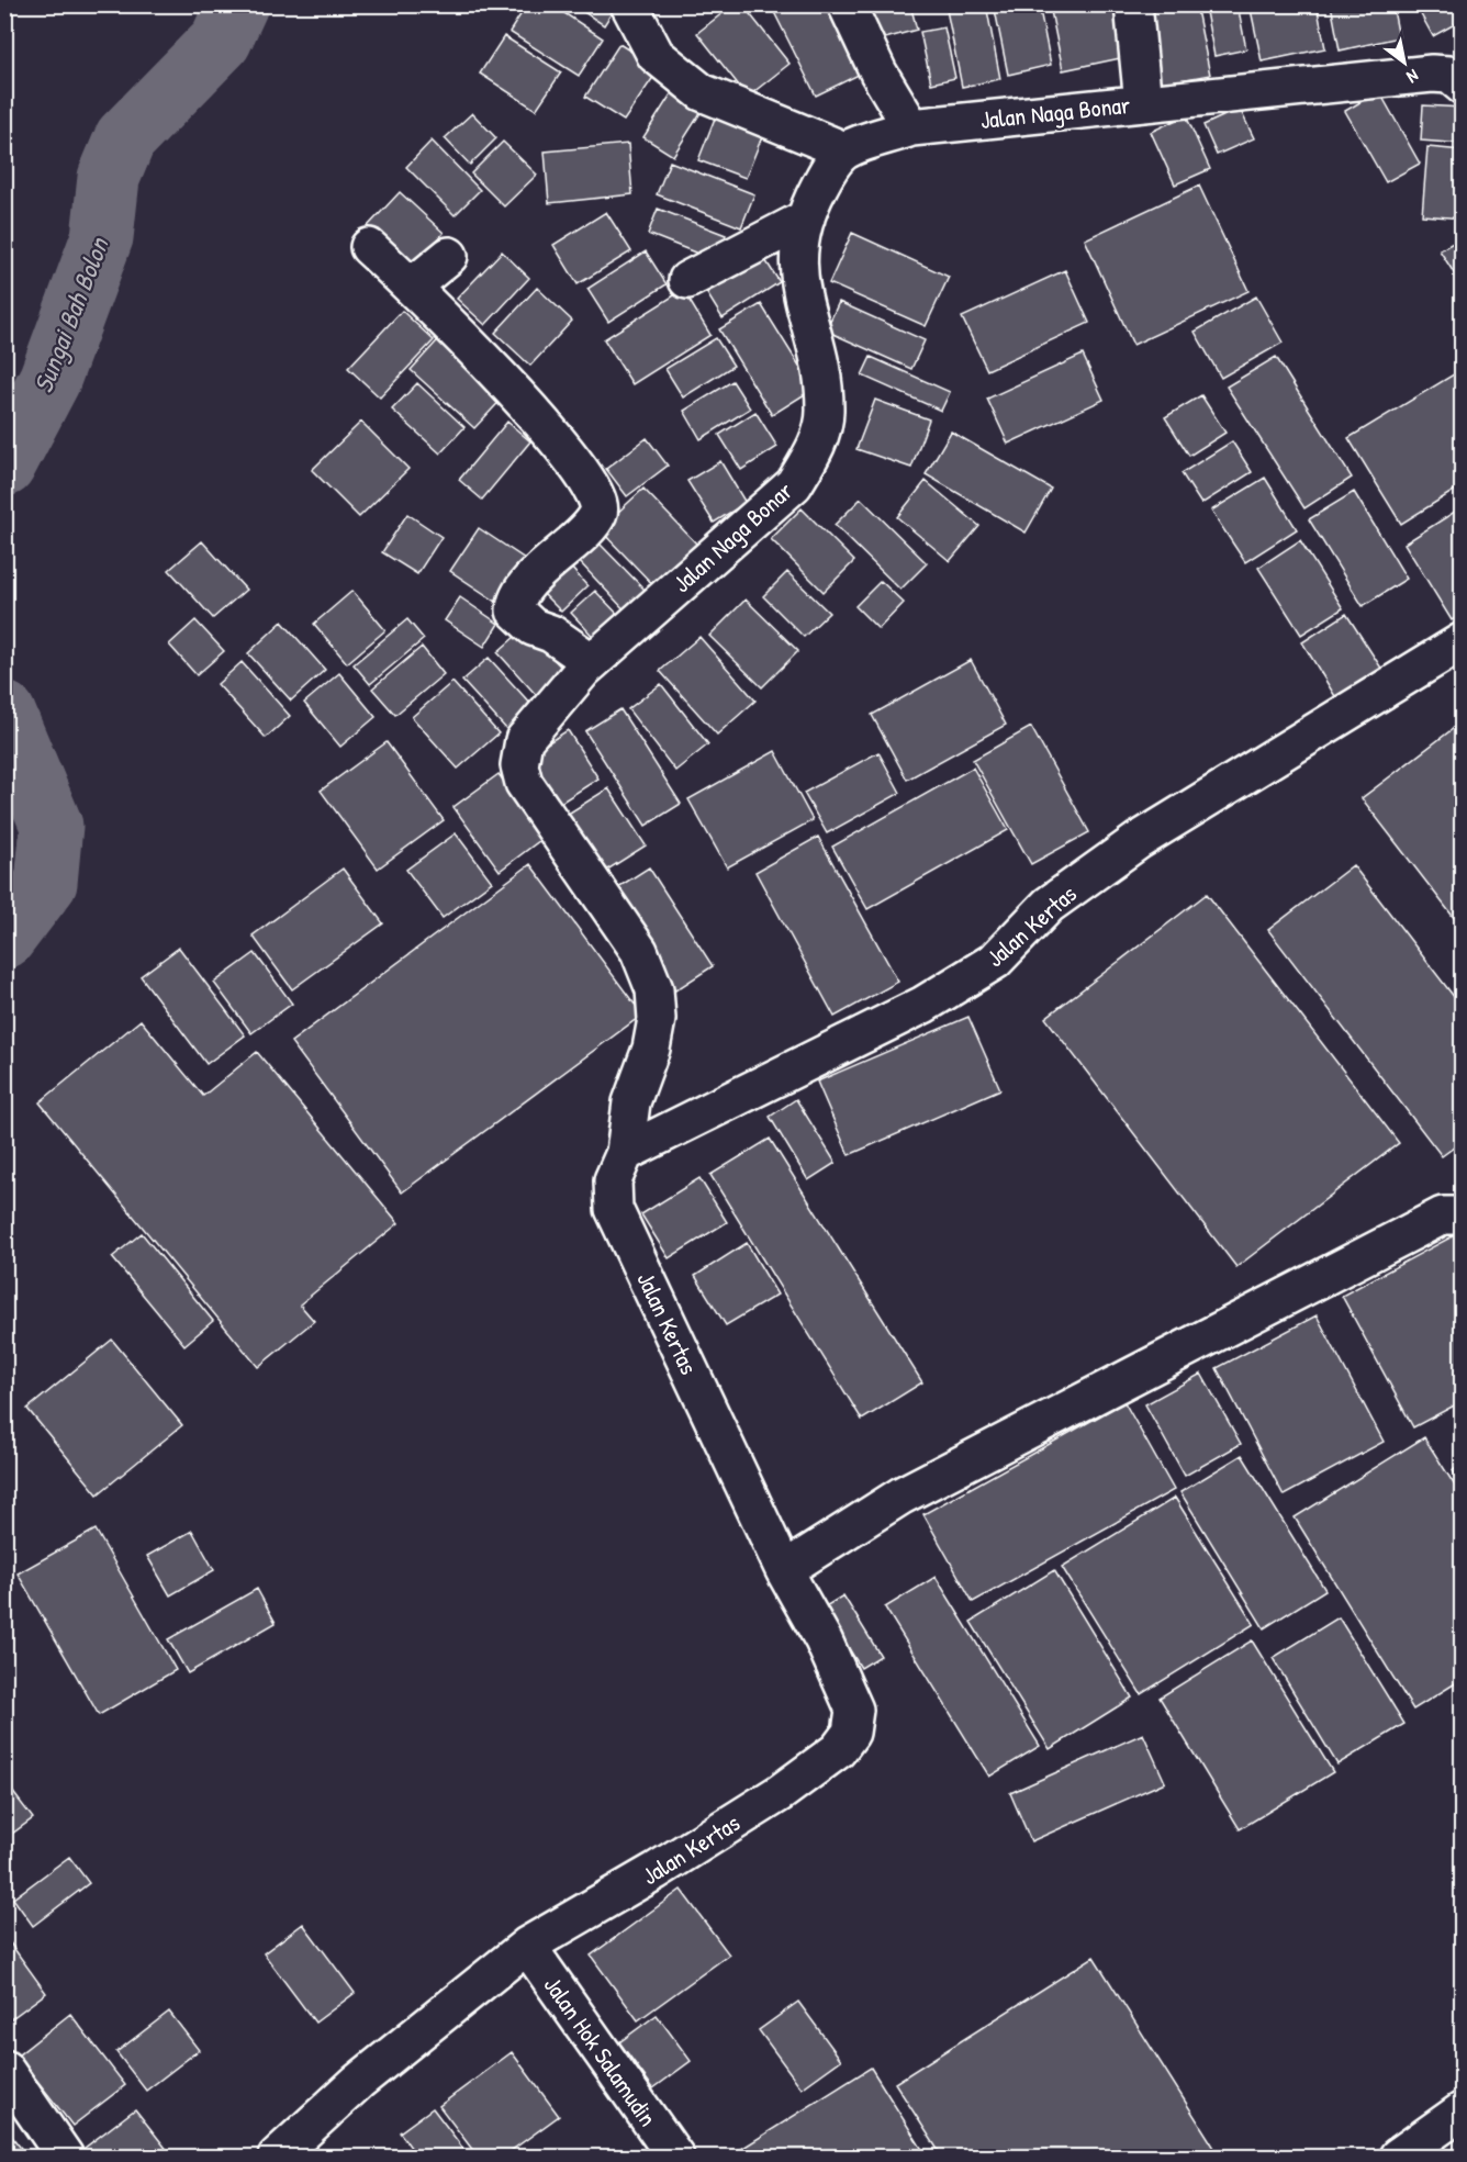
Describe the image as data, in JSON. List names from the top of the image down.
{
  "streets": {
    "street": ["Jalan Naga Bonar", "Jalan Kertas", "Jalan Hok Salamudin"]
  },
  "crossings": [
    ["Jalan Naga Bonar", "Jalan Kertas"],
    ["Jalan Kertas", "Jalan Hok Salamudin"]
  ],
  "water": ["Sungai Bah Bolon"],
  "north": "bottom right"
}
